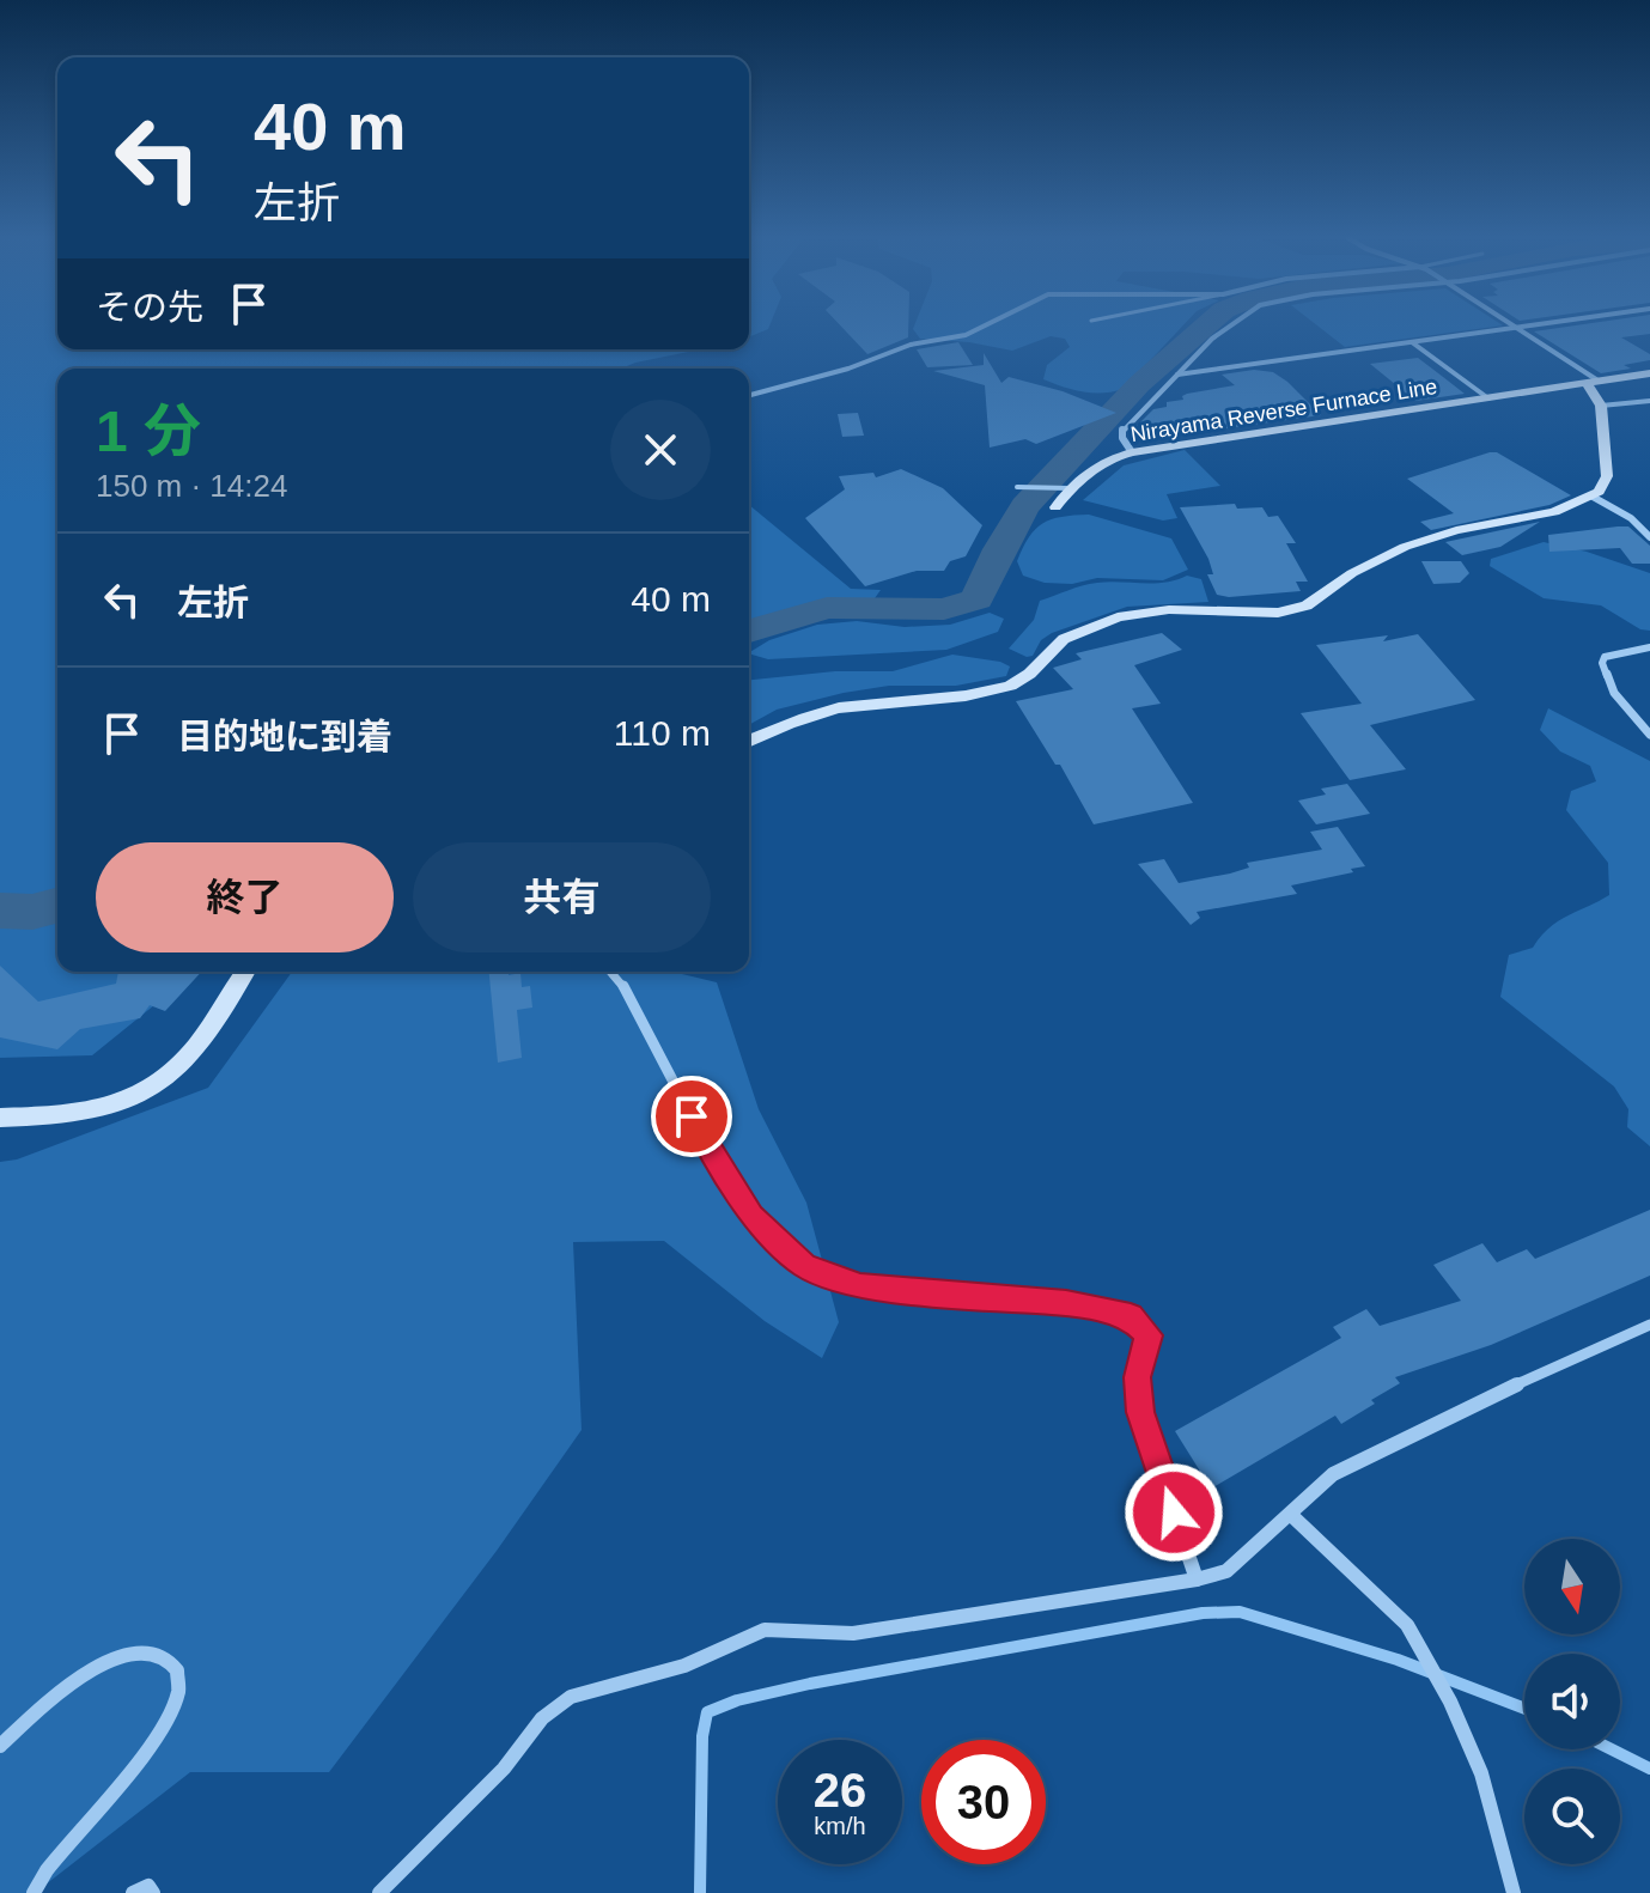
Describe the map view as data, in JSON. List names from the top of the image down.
{
  "streets": {
    "street": ["Nirayama Reverse Furnace Line"]
  },
  "north": "bottom",
  "page": {
    "turn": ["40 m", "左折"],
    "then": "その先",
    "heading": ["1 分", "150 m · 14:24"],
    "list": [
      {
        "name": "左折",
        "value": "40 m"
      },
      {
        "name": "目的地に到着",
        "value": "110 m"
      }
    ],
    "buttons": ["終了", "共有"],
    "speed": "26 km/h",
    "limit": "30"
  }
}
